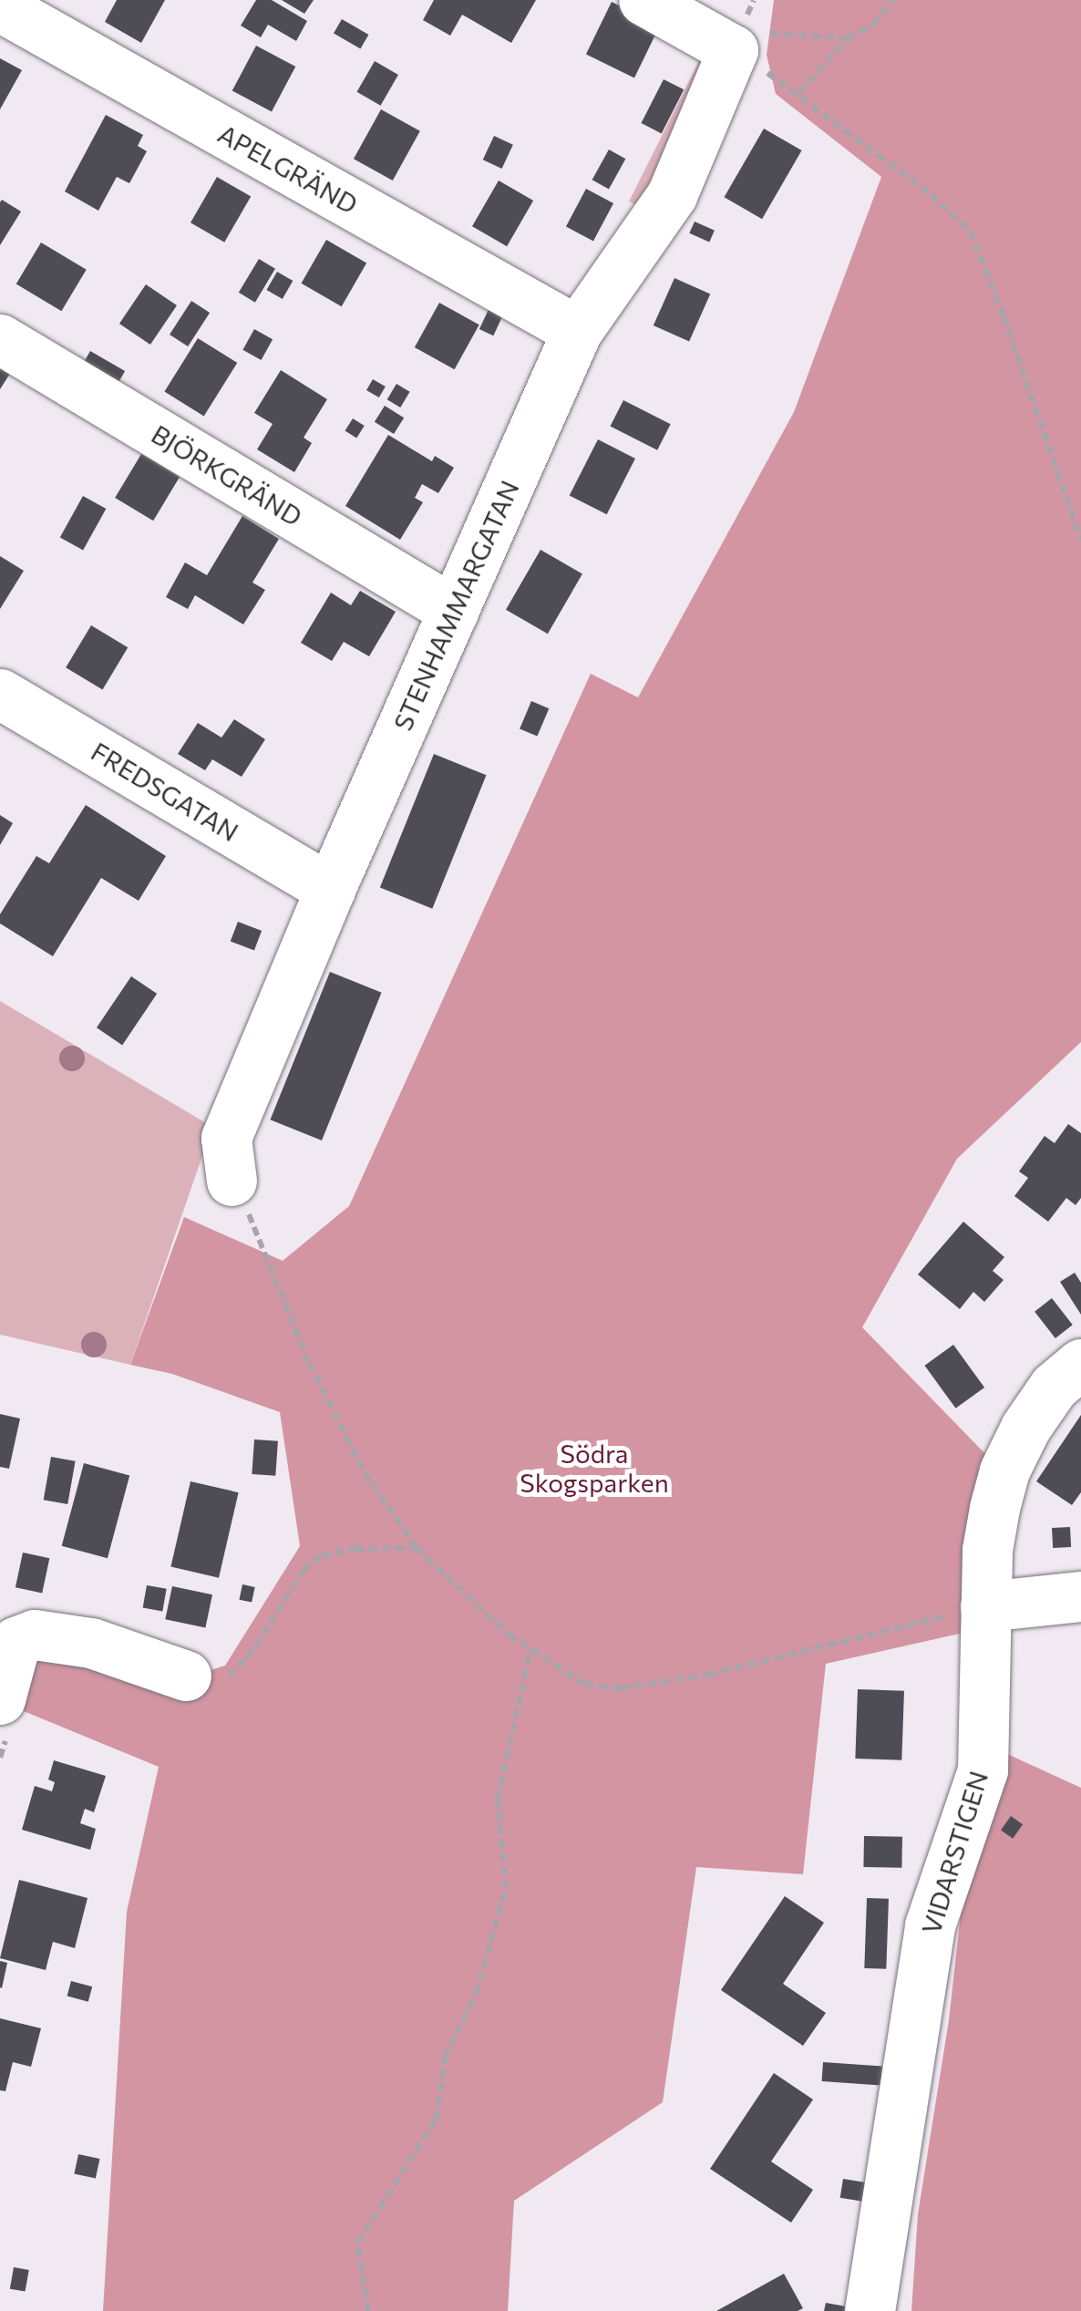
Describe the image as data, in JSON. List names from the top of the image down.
{
  "streets": {
    "street": [
      "APELGRÄND",
      "BJÖRKGRÄND",
      "STENHAMMARGATAN",
      "FREDSGATAN",
      "VIDARSTIGEN"
    ]
  },
  "crossings": [
    ["APELGRÄND", "STENHAMMARGATAN"],
    ["BJÖRKGRÄND", "STENHAMMARGATAN"],
    ["STENHAMMARGATAN", "FREDSGATAN"]
  ],
  "parks": ["Södra Skogsparken"]
}
